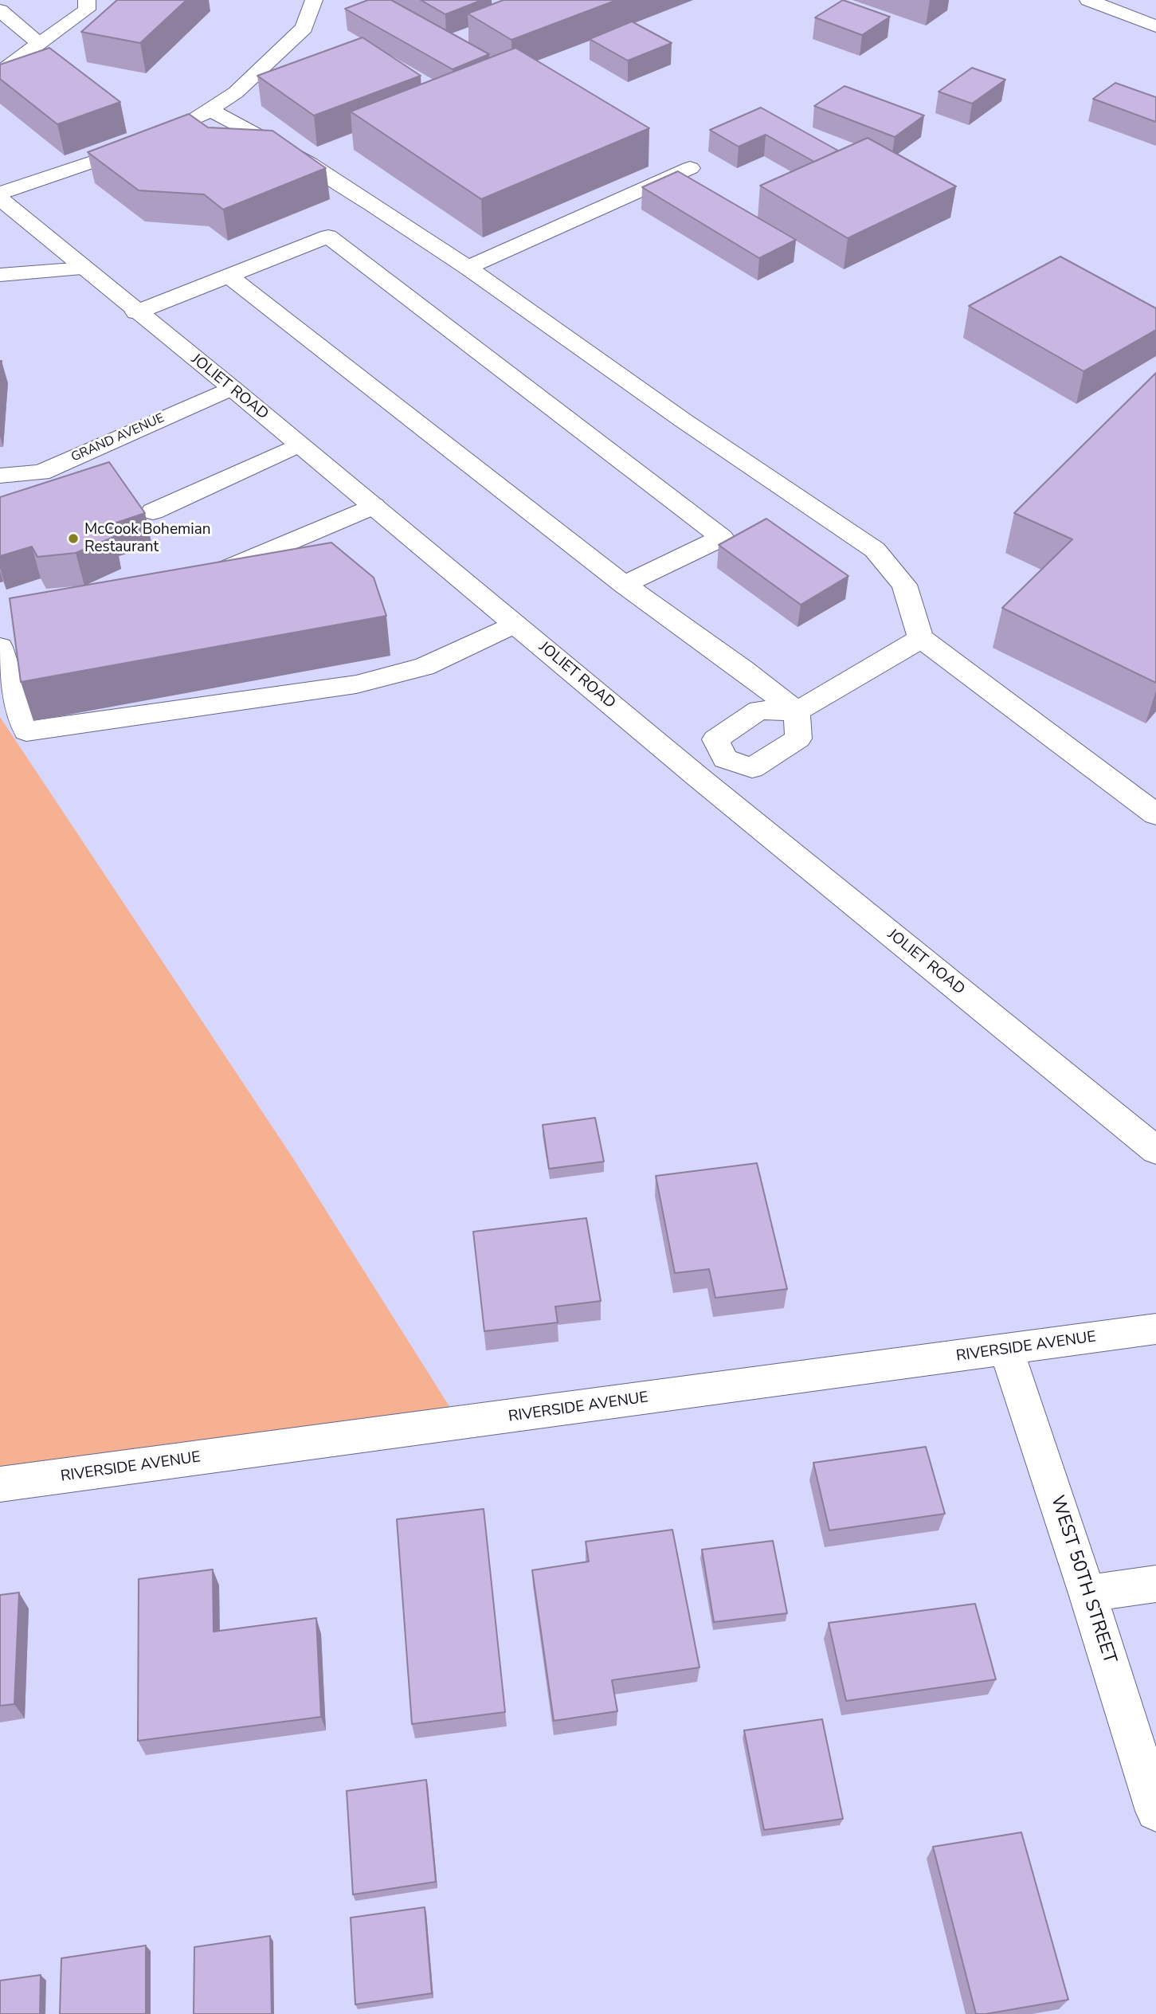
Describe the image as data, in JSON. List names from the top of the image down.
{
  "streets": {
    "main road": [
      "JOLIET ROAD",
      "GRAND AVENUE",
      "RIVERSIDE AVENUE",
      "WEST 50TH STREET"
    ]
  },
  "crossings": [
    ["JOLIET ROAD", "GRAND AVENUE"],
    ["RIVERSIDE AVENUE", "WEST 50TH STREET"]
  ],
  "places": ["McCook Bohemian Restaurant"]
}
